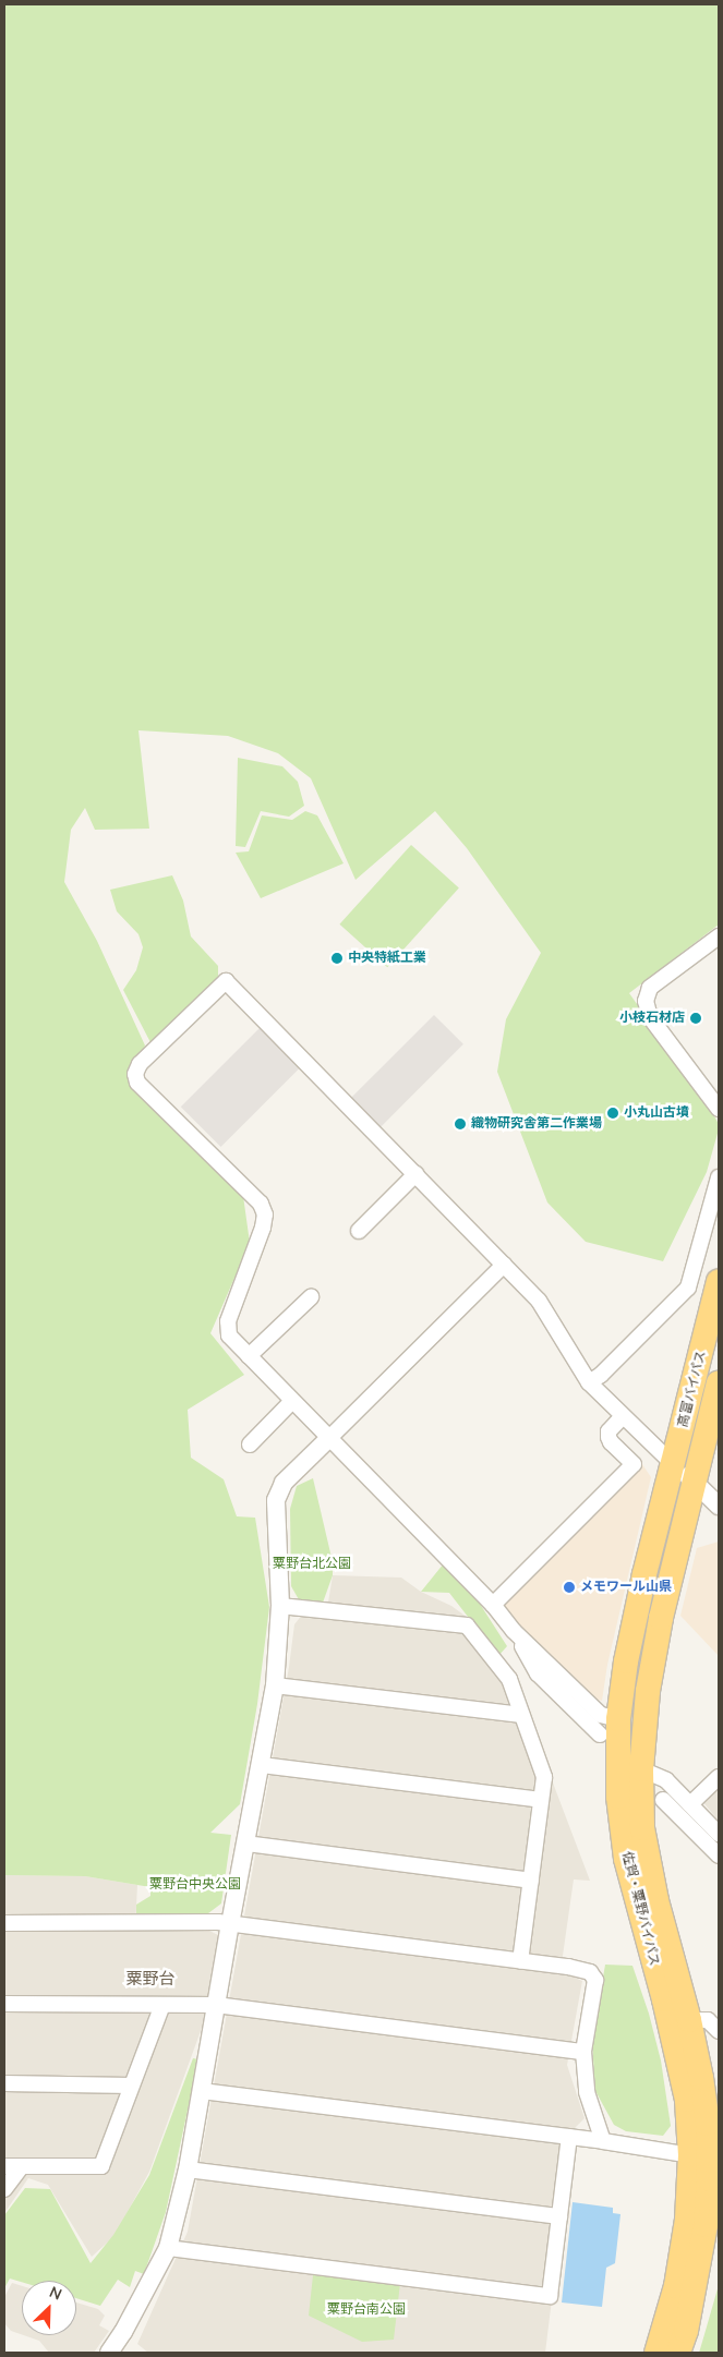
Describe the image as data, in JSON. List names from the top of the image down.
{
  "streets": {
    "highway": ["高富バイパス", "佐賀・粟野バイパス"]
  },
  "crossings": [
    ["高富バイパス", "佐賀・粟野バイパス"]
  ],
  "districts": ["粟野台"],
  "parks": ["粟野台北公園", "粟野台中央公園", "粟野台南公園"],
  "places": [
    "中央特紙工業",
    "小枝石材店",
    "小丸山古墳",
    "織物研究舎第二作業場",
    "メモワール山県"
  ],
  "north": "top right"
}
